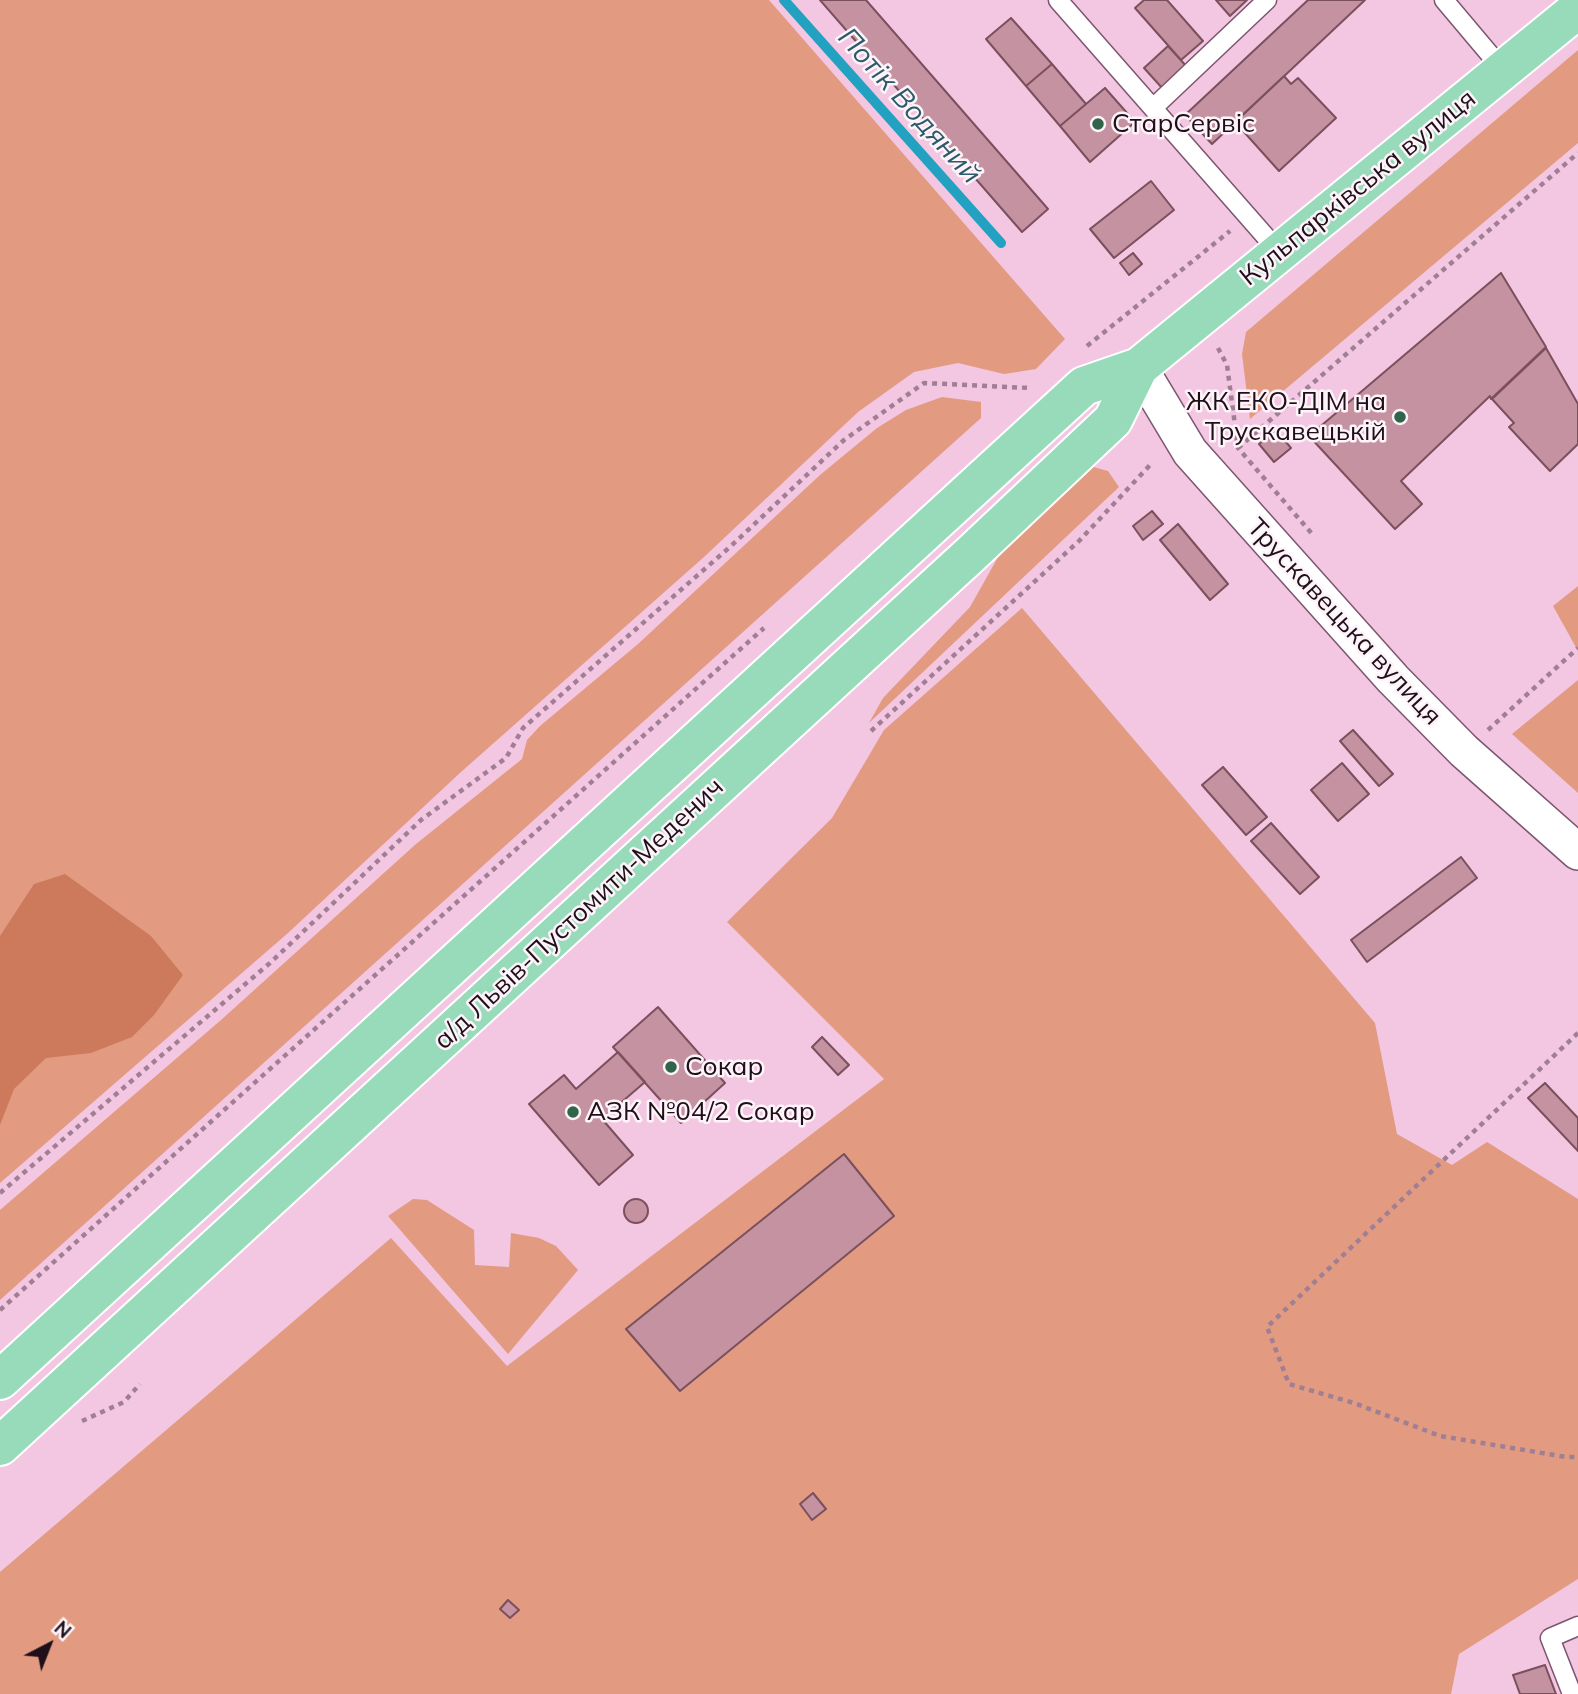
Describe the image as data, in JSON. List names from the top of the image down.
{
  "streets": {
    "main road": ["Кульпарківська вулиця", "а/д Львів-Пустомити-Меденич"],
    "street": ["Трускавецька вулиця"]
  },
  "crossings": [
    ["Кульпарківська вулиця", "Трускавецька вулиця"],
    ["Кульпарківська вулиця", "а/д Львів-Пустомити-Меденич"],
    ["Трускавецька вулиця", "а/д Львів-Пустомити-Меденич"]
  ],
  "water": ["Потік Водяний"],
  "places": [
    "СтарСервіс",
    "ЖК ЕКО-ДІМ на Трускавецькій",
    "Сокар",
    "АЗК №04/2 Сокар"
  ],
  "north": "top right"
}
